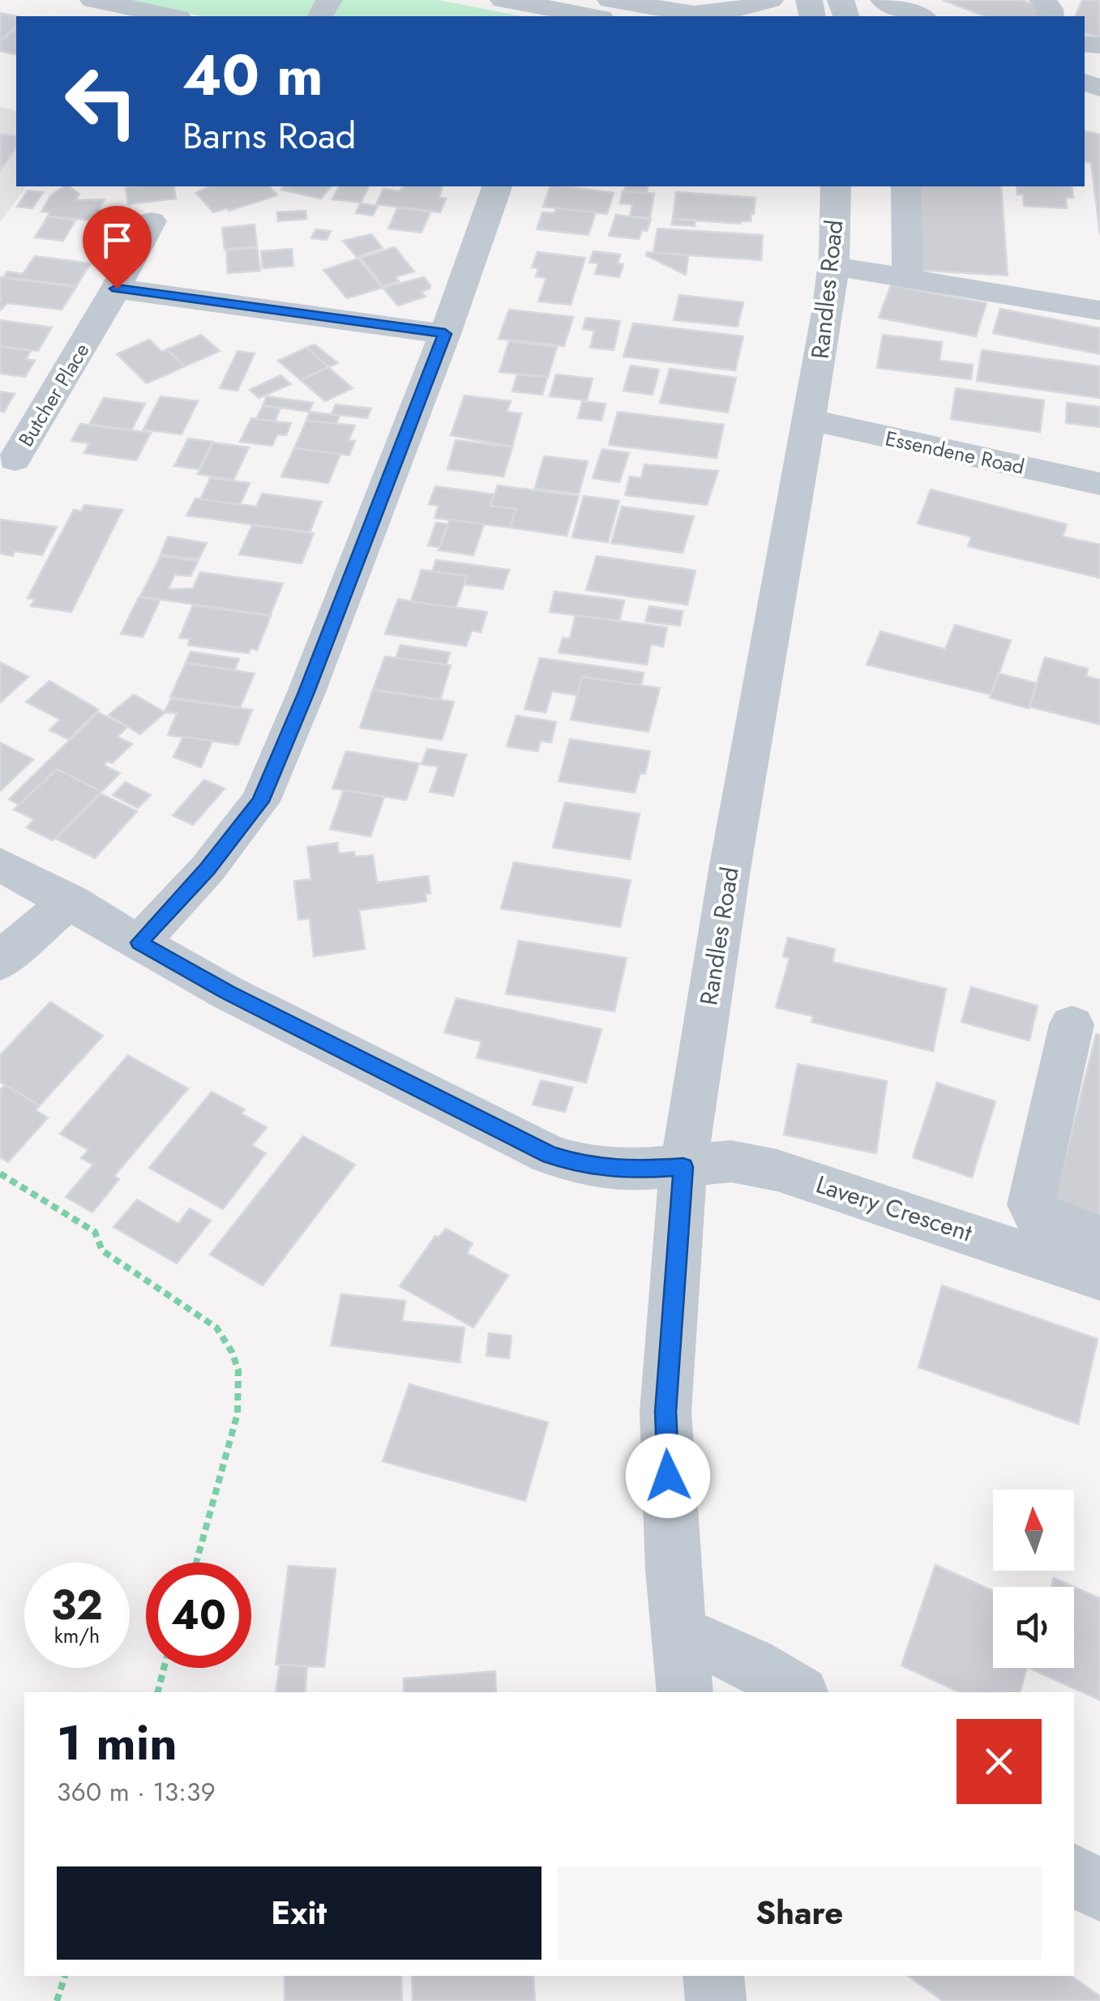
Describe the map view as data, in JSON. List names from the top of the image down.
{
  "streets": {
    "street": [
      "Randles Road",
      "Butcher Place",
      "Essendene Road",
      "Lavery Crescent"
    ]
  },
  "crossings": [
    ["Randles Road", "Essendene Road"],
    ["Randles Road", "Lavery Crescent"]
  ],
  "north": "top",
  "page": {
    "turn": ["40 m", "Barns Road"],
    "speed": "32 km/h",
    "limit": "40",
    "heading": ["1 min", "360 m · 13:39"],
    "buttons": ["Exit", "Share"]
  }
}
